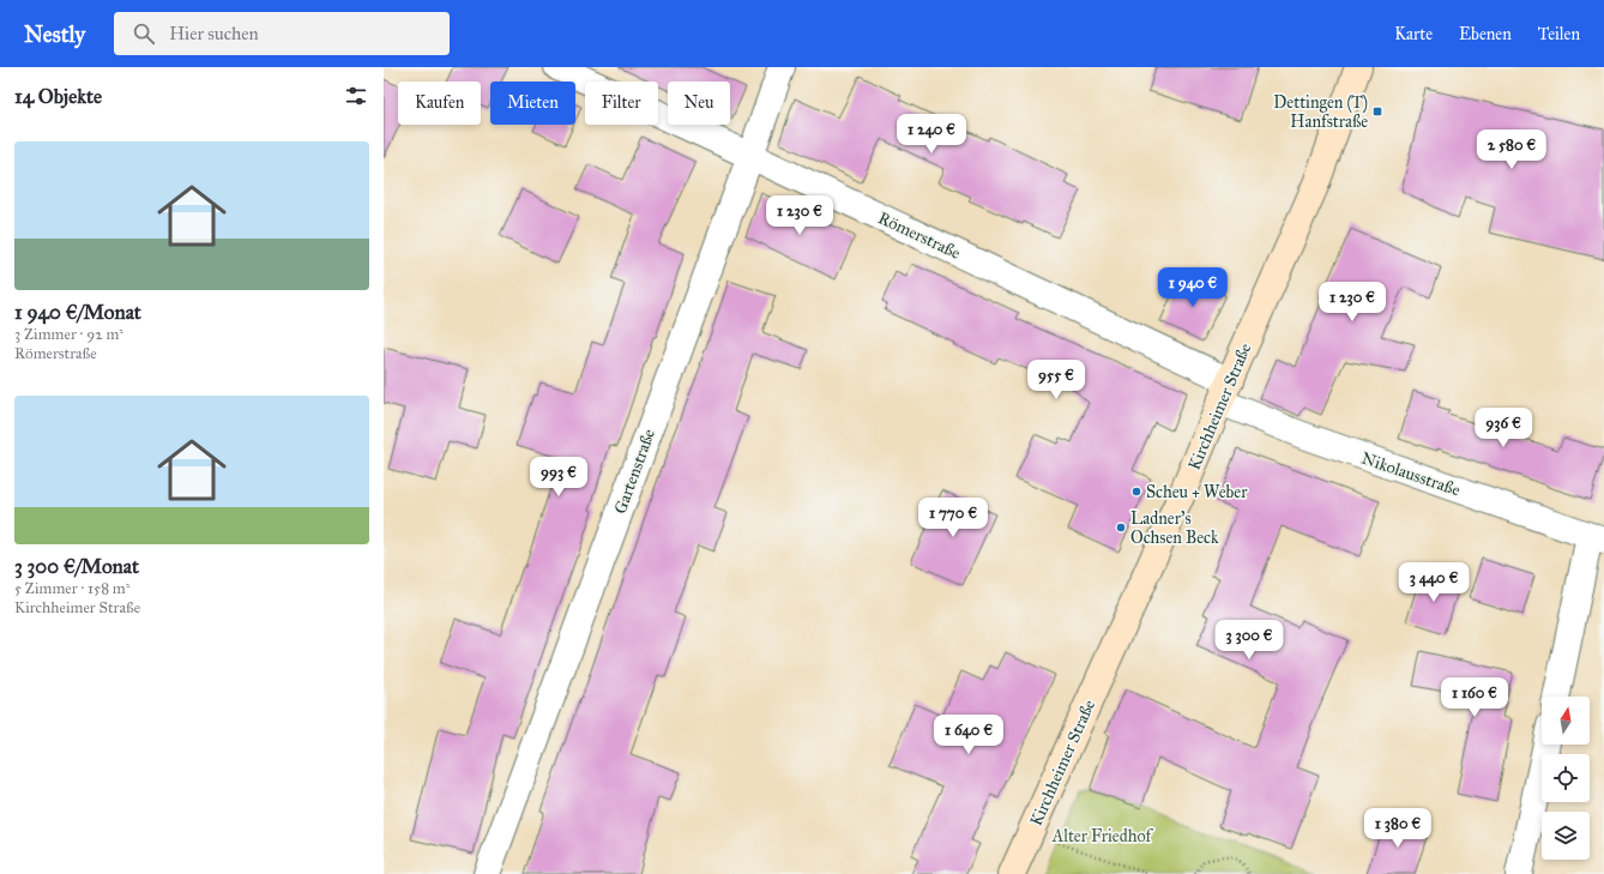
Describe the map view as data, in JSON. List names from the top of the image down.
{
  "streets": {
    "street": [
      "Römerstraße",
      "Kirchheimer Straße",
      "Gartenstraße",
      "Nikolausstraße"
    ]
  },
  "crossings": [
    ["Römerstraße", "Kirchheimer Straße"],
    ["Römerstraße", "Gartenstraße"],
    ["Römerstraße", "Nikolausstraße"],
    ["Kirchheimer Straße", "Nikolausstraße"]
  ],
  "parks": ["Alter Friedhof"],
  "places": {
    "transit": ["Dettingen (T) Hanfstraße"],
    "other": ["Scheu + Weber", "Ladner's Ochsen Beck"]
  },
  "north": "top",
  "page": {
    "header": "Nestly",
    "search": "Hier suchen",
    "nav": ["Karte", "Ebenen", "Teilen"],
    "heading": "14 Objekte",
    "chip": [
      "Kaufen",
      "Mieten",
      "Filter",
      "Neu"
    ],
    "price": [
      "1 240 €",
      "2 580 €",
      "1 230 €",
      "1 940 €",
      "1 230 €",
      "955 €",
      "936 €",
      "993 €",
      "1 770 €",
      "3 440 €",
      "3 300 €",
      "1 160 €",
      "1 640 €",
      "1 380 €"
    ],
    "list": [
      {
        "name": "1 940 €/Monat",
        "note": "3 Zimmer · 92 m² · Römerstraße"
      },
      {
        "name": "3 300 €/Monat",
        "note": "5 Zimmer · 158 m² · Kirchheimer Straße"
      }
    ]
  }
}
